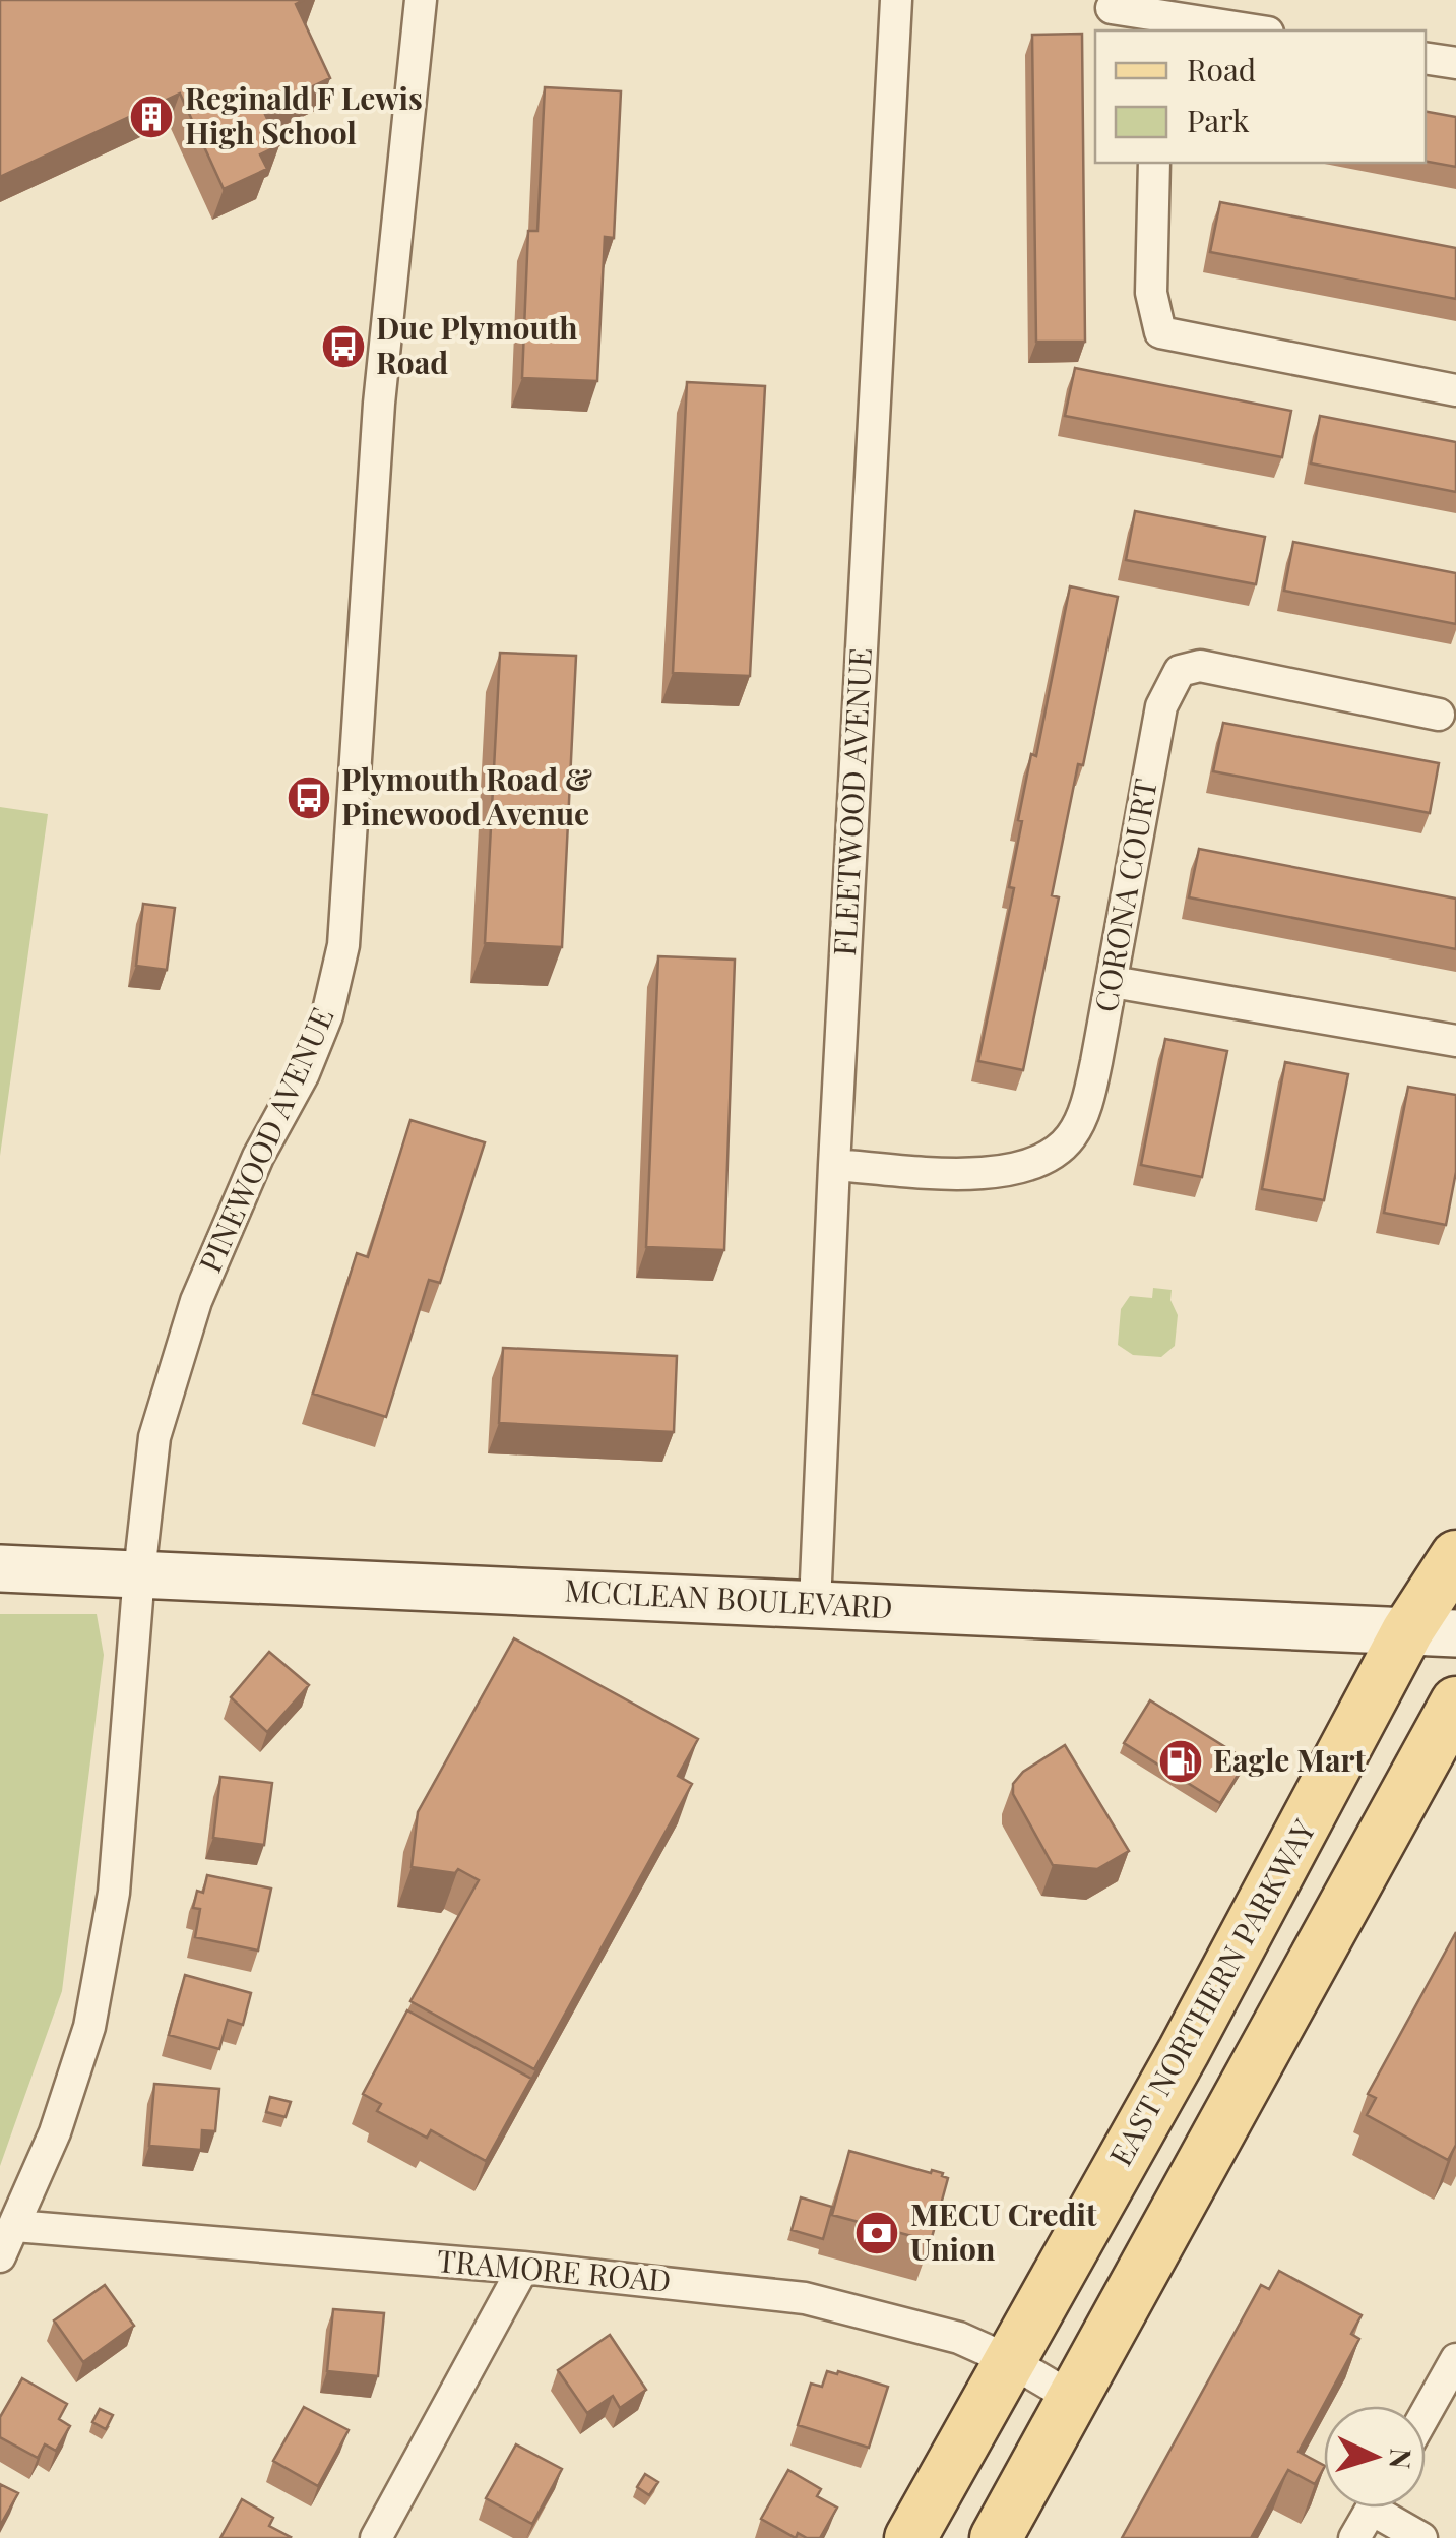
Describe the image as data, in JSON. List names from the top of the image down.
{
  "streets": {
    "main road": ["EAST NORTHERN PARKWAY"],
    "street": [
      "FLEETWOOD AVENUE",
      "CORONA COURT",
      "PINEWOOD AVENUE",
      "MCCLEAN BOULEVARD",
      "TRAMORE ROAD"
    ]
  },
  "crossings": [
    ["FLEETWOOD AVENUE", "CORONA COURT"],
    ["FLEETWOOD AVENUE", "MCCLEAN BOULEVARD"],
    ["PINEWOOD AVENUE", "MCCLEAN BOULEVARD"],
    ["PINEWOOD AVENUE", "TRAMORE ROAD"],
    ["MCCLEAN BOULEVARD", "EAST NORTHERN PARKWAY"],
    ["EAST NORTHERN PARKWAY", "TRAMORE ROAD"]
  ],
  "places": {
    "building": ["Reginald F Lewis High School"],
    "bus stop": ["Due Plymouth Road", "Plymouth Road & Pinewood Avenue"],
    "fuel station": ["Eagle Mart"],
    "bank": ["MECU Credit Union"]
  },
  "legend": ["Road", "Park"],
  "north": "right"
}
